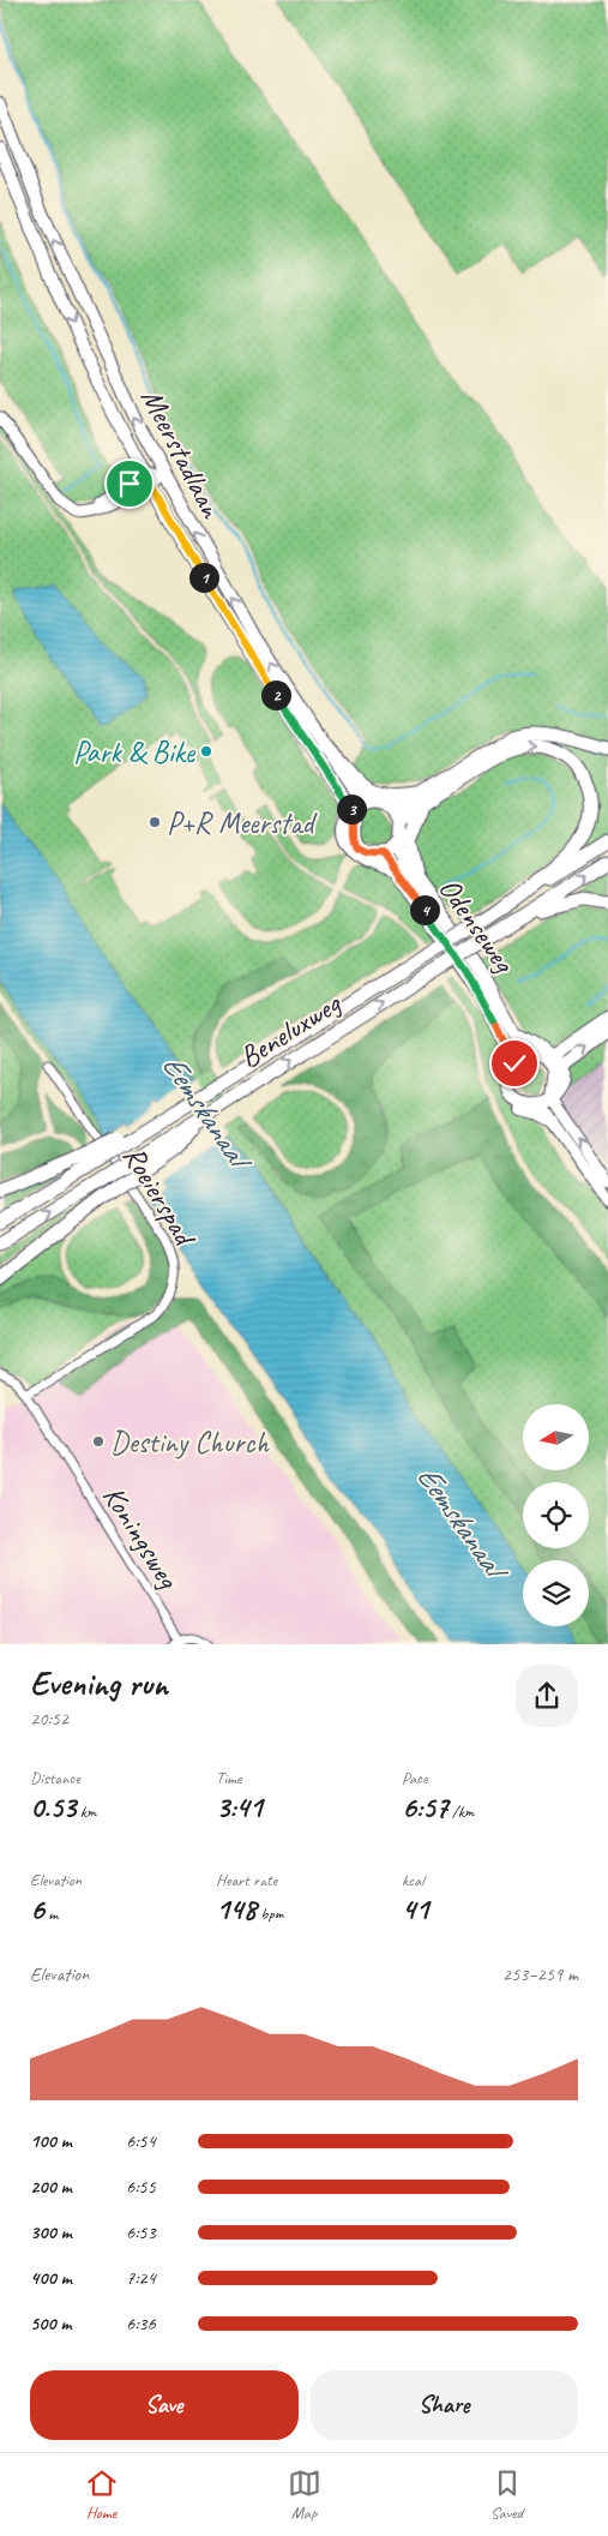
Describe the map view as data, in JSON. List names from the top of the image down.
{
  "streets": {
    "highway": ["Beneluxweg"],
    "main road": ["Meerstadlaan", "Odenseweg"],
    "street": ["Roeierspad", "Koningsweg"]
  },
  "crossings": [
    ["Meerstadlaan", "Odenseweg"],
    ["Roeierspad", "Koningsweg"]
  ],
  "water": ["Eemskanaal"],
  "places": ["Park & Bike", "P+R Meerstad", "Destiny Church"],
  "north": "left",
  "page": {
    "pins": [
      "1",
      "2",
      "3",
      "4"
    ],
    "heading": ["Evening run", "20:52"],
    "stats": [
      ["Distance", "0.53 km"],
      ["Time", "3:41"],
      ["Pace", "6:57 /km"],
      ["Elevation", "6 m"],
      ["Heart rate", "148 bpm"],
      ["kcal", "41"]
    ],
    "chart": ["Elevation", "253–259 m"],
    "list": [
      {
        "name": "100 m",
        "note": "6:54"
      },
      {
        "name": "200 m",
        "note": "6:55"
      },
      {
        "name": "300 m",
        "note": "6:53"
      },
      {
        "name": "400 m",
        "note": "7:24"
      },
      {
        "name": "500 m",
        "note": "6:36"
      }
    ],
    "buttons": ["Save", "Share"],
    "tabs": ["Home", "Map", "Saved"]
  }
}
